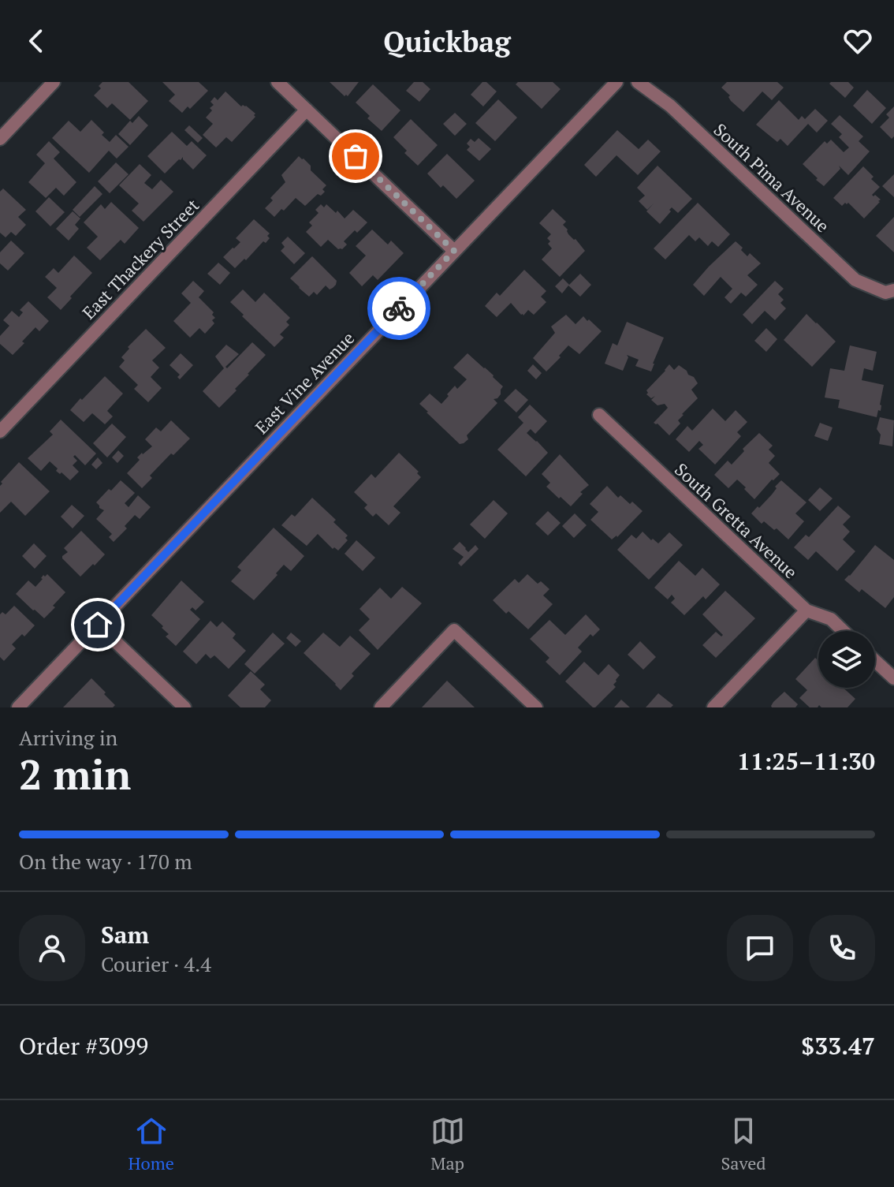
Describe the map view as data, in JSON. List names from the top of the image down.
{
  "streets": {
    "street": [
      "South Pima Avenue",
      "East Thackery Street",
      "East Vine Avenue",
      "South Gretta Avenue"
    ]
  },
  "page": {
    "header": "Quickbag",
    "heading": ["2 min", "Arriving in", "11:25–11:30"],
    "panel": [
      "Sam",
      "Courier · 4.4",
      "Order #3099",
      "$33.47"
    ],
    "bar": "On the way · 170 m",
    "tabs": ["Home", "Map", "Saved"]
  }
}
